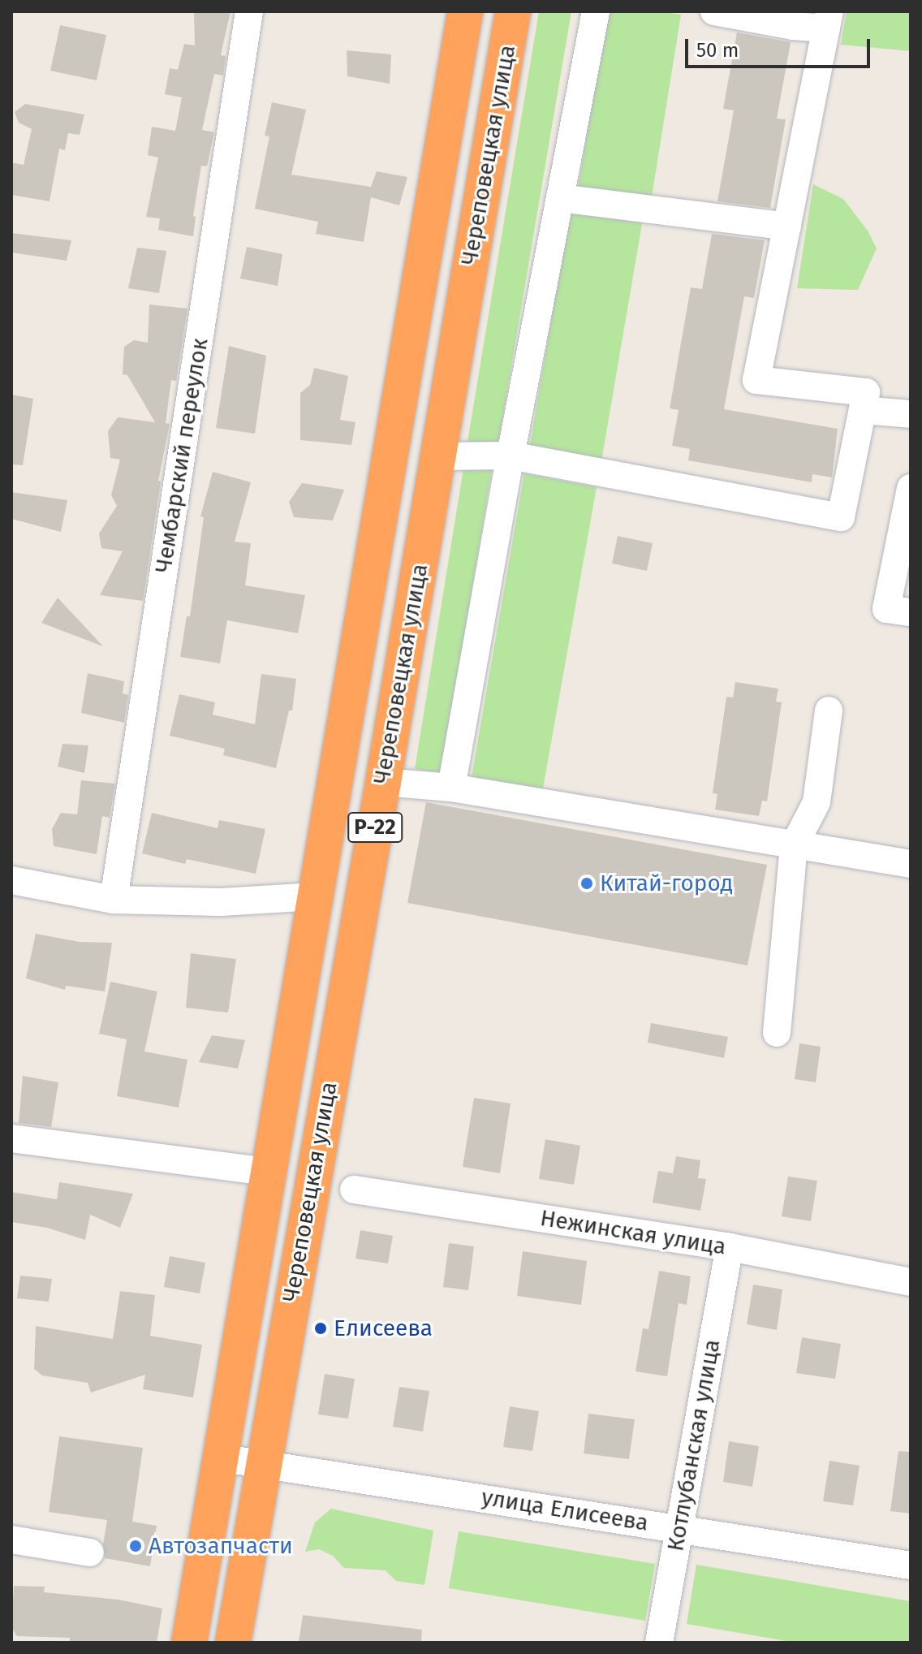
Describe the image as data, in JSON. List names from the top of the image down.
{
  "streets": {
    "highway": ["Череповецкая улица", "Р-22"],
    "street": [
      "Чембарский переулок",
      "Нежинская улица",
      "Котлубанская улица",
      "улица Елисеева"
    ]
  },
  "crossings": [
    ["Череповецкая улица", "улица Елисеева"],
    ["Нежинская улица", "Котлубанская улица"],
    ["Котлубанская улица", "улица Елисеева"]
  ],
  "places": ["Китай-город", "Елисеева", "Автозапчасти"],
  "scale_bar": "50 m"
}
